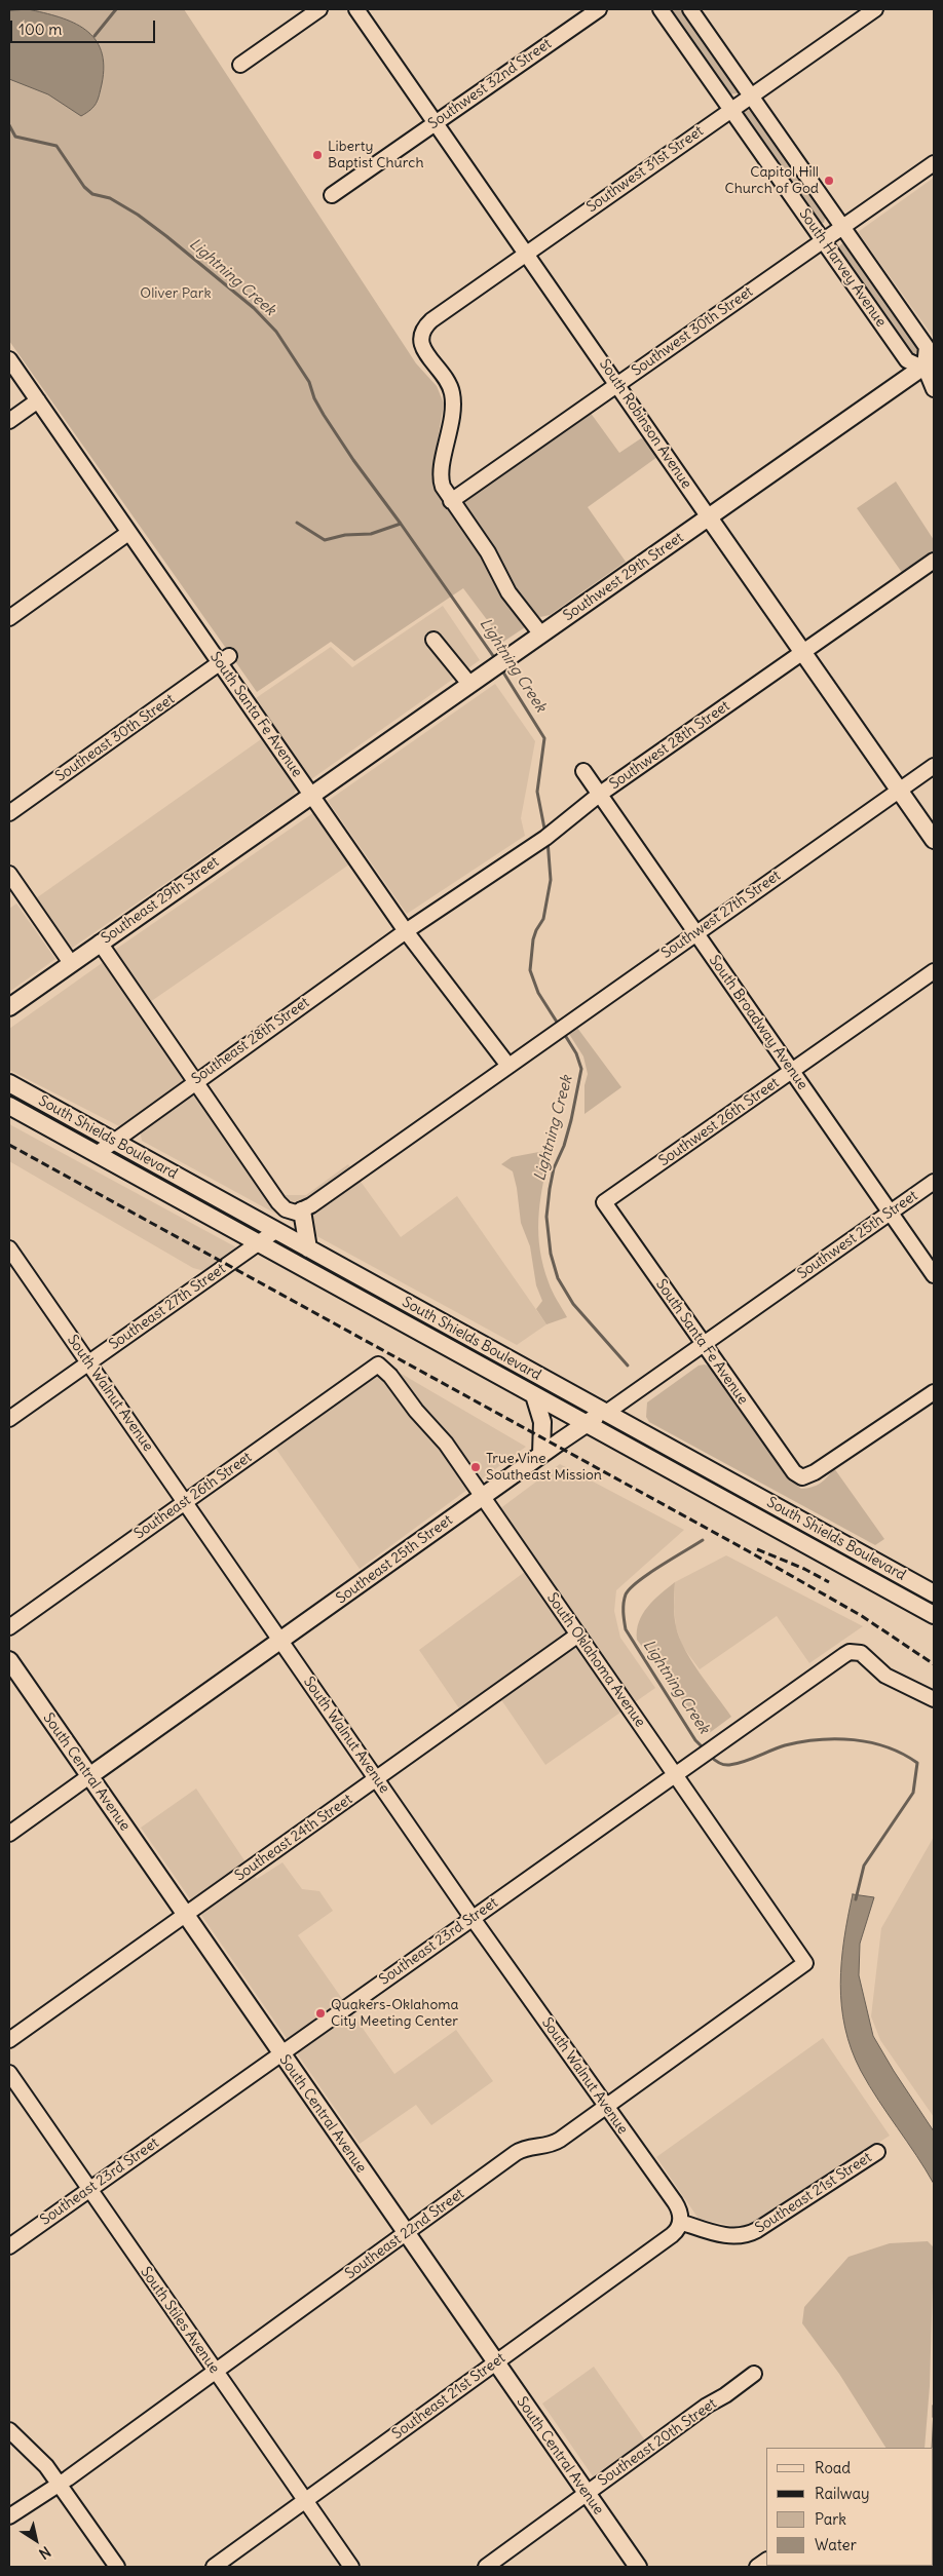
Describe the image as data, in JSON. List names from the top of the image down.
{
  "streets": {
    "main road": [
      "South Robinson Avenue",
      "Southwest 29th Street",
      "Southeast 29th Street",
      "South Shields Boulevard",
      "Southeast 25th Street",
      "South Central Avenue"
    ],
    "street": [
      "Southwest 32nd Street",
      "Southwest 31st Street",
      "South Harvey Avenue",
      "Southwest 30th Street",
      "South Santa Fe Avenue",
      "Southeast 30th Street",
      "Southwest 28th Street",
      "Southwest 27th Street",
      "South Broadway Avenue",
      "Southeast 28th Street",
      "Southwest 26th Street",
      "Southwest 25th Street",
      "Southeast 27th Street",
      "South Walnut Avenue",
      "Southeast 26th Street",
      "South Oklahoma Avenue",
      "Southeast 24th Street",
      "Southeast 23rd Street",
      "Southeast 21st Street",
      "Southeast 22nd Street",
      "South Stiles Avenue",
      "Southeast 20th Street"
    ]
  },
  "crossings": [
    ["Southwest 32nd Street", "South Robinson Avenue"],
    ["Southwest 31st Street", "South Harvey Avenue"],
    ["Southwest 31st Street", "Southwest 30th Street"],
    ["Southwest 31st Street", "South Robinson Avenue"],
    ["South Harvey Avenue", "Southwest 30th Street"],
    ["South Harvey Avenue", "Southwest 29th Street"],
    ["Southwest 30th Street", "South Robinson Avenue"],
    ["South Robinson Avenue", "Southwest 29th Street"],
    ["South Robinson Avenue", "Southwest 28th Street"],
    ["South Robinson Avenue", "Southwest 27th Street"],
    ["Southwest 29th Street", "South Santa Fe Avenue"],
    ["Southwest 29th Street", "Southeast 29th Street"],
    ["South Santa Fe Avenue", "Southeast 30th Street"],
    ["South Santa Fe Avenue", "Southwest 28th Street"],
    ["South Santa Fe Avenue", "Southeast 29th Street"],
    ["South Santa Fe Avenue", "Southwest 27th Street"],
    ["South Santa Fe Avenue", "Southeast 28th Street"],
    ["South Santa Fe Avenue", "Southwest 26th Street"],
    ["South Santa Fe Avenue", "Southeast 25th Street"],
    ["Southwest 28th Street", "South Broadway Avenue"],
    ["Southwest 28th Street", "Southeast 28th Street"],
    ["Southwest 27th Street", "South Broadway Avenue"],
    ["South Broadway Avenue", "Southwest 26th Street"],
    ["South Broadway Avenue", "Southwest 25th Street"],
    ["Southeast 28th Street", "South Shields Boulevard"],
    ["South Shields Boulevard", "Southeast 27th Street"],
    ["South Shields Boulevard", "Southeast 25th Street"],
    ["Southwest 25th Street", "Southeast 25th Street"],
    ["Southeast 27th Street", "South Walnut Avenue"],
    ["South Walnut Avenue", "Southeast 26th Street"],
    ["South Walnut Avenue", "Southeast 25th Street"],
    ["South Walnut Avenue", "Southeast 24th Street"],
    ["South Walnut Avenue", "Southeast 23rd Street"],
    ["South Walnut Avenue", "Southeast 21st Street"],
    ["South Walnut Avenue", "Southeast 22nd Street"],
    ["Southeast 26th Street", "South Oklahoma Avenue"],
    ["Southeast 25th Street", "South Oklahoma Avenue"],
    ["Southeast 25th Street", "South Central Avenue"],
    ["South Oklahoma Avenue", "Southeast 24th Street"],
    ["South Oklahoma Avenue", "Southeast 23rd Street"],
    ["South Oklahoma Avenue", "Southeast 22nd Street"],
    ["South Central Avenue", "Southeast 24th Street"],
    ["South Central Avenue", "Southeast 23rd Street"],
    ["South Central Avenue", "Southeast 21st Street"],
    ["South Central Avenue", "Southeast 22nd Street"],
    ["South Central Avenue", "Southeast 20th Street"],
    ["Southeast 23rd Street", "South Stiles Avenue"],
    ["Southeast 21st Street", "South Stiles Avenue"],
    ["Southeast 22nd Street", "South Stiles Avenue"]
  ],
  "water": ["Lightning Creek"],
  "parks": ["Oliver Park"],
  "places": [
    "Liberty Baptist Church",
    "Capitol Hill Church of God",
    "True Vine Southeast Mission",
    "Quakers-Oklahoma City Meeting Center"
  ],
  "legend": [
    "Road",
    "Railway",
    "Park",
    "Water"
  ],
  "scale_bar": "100 m",
  "north": "bottom right"
}
